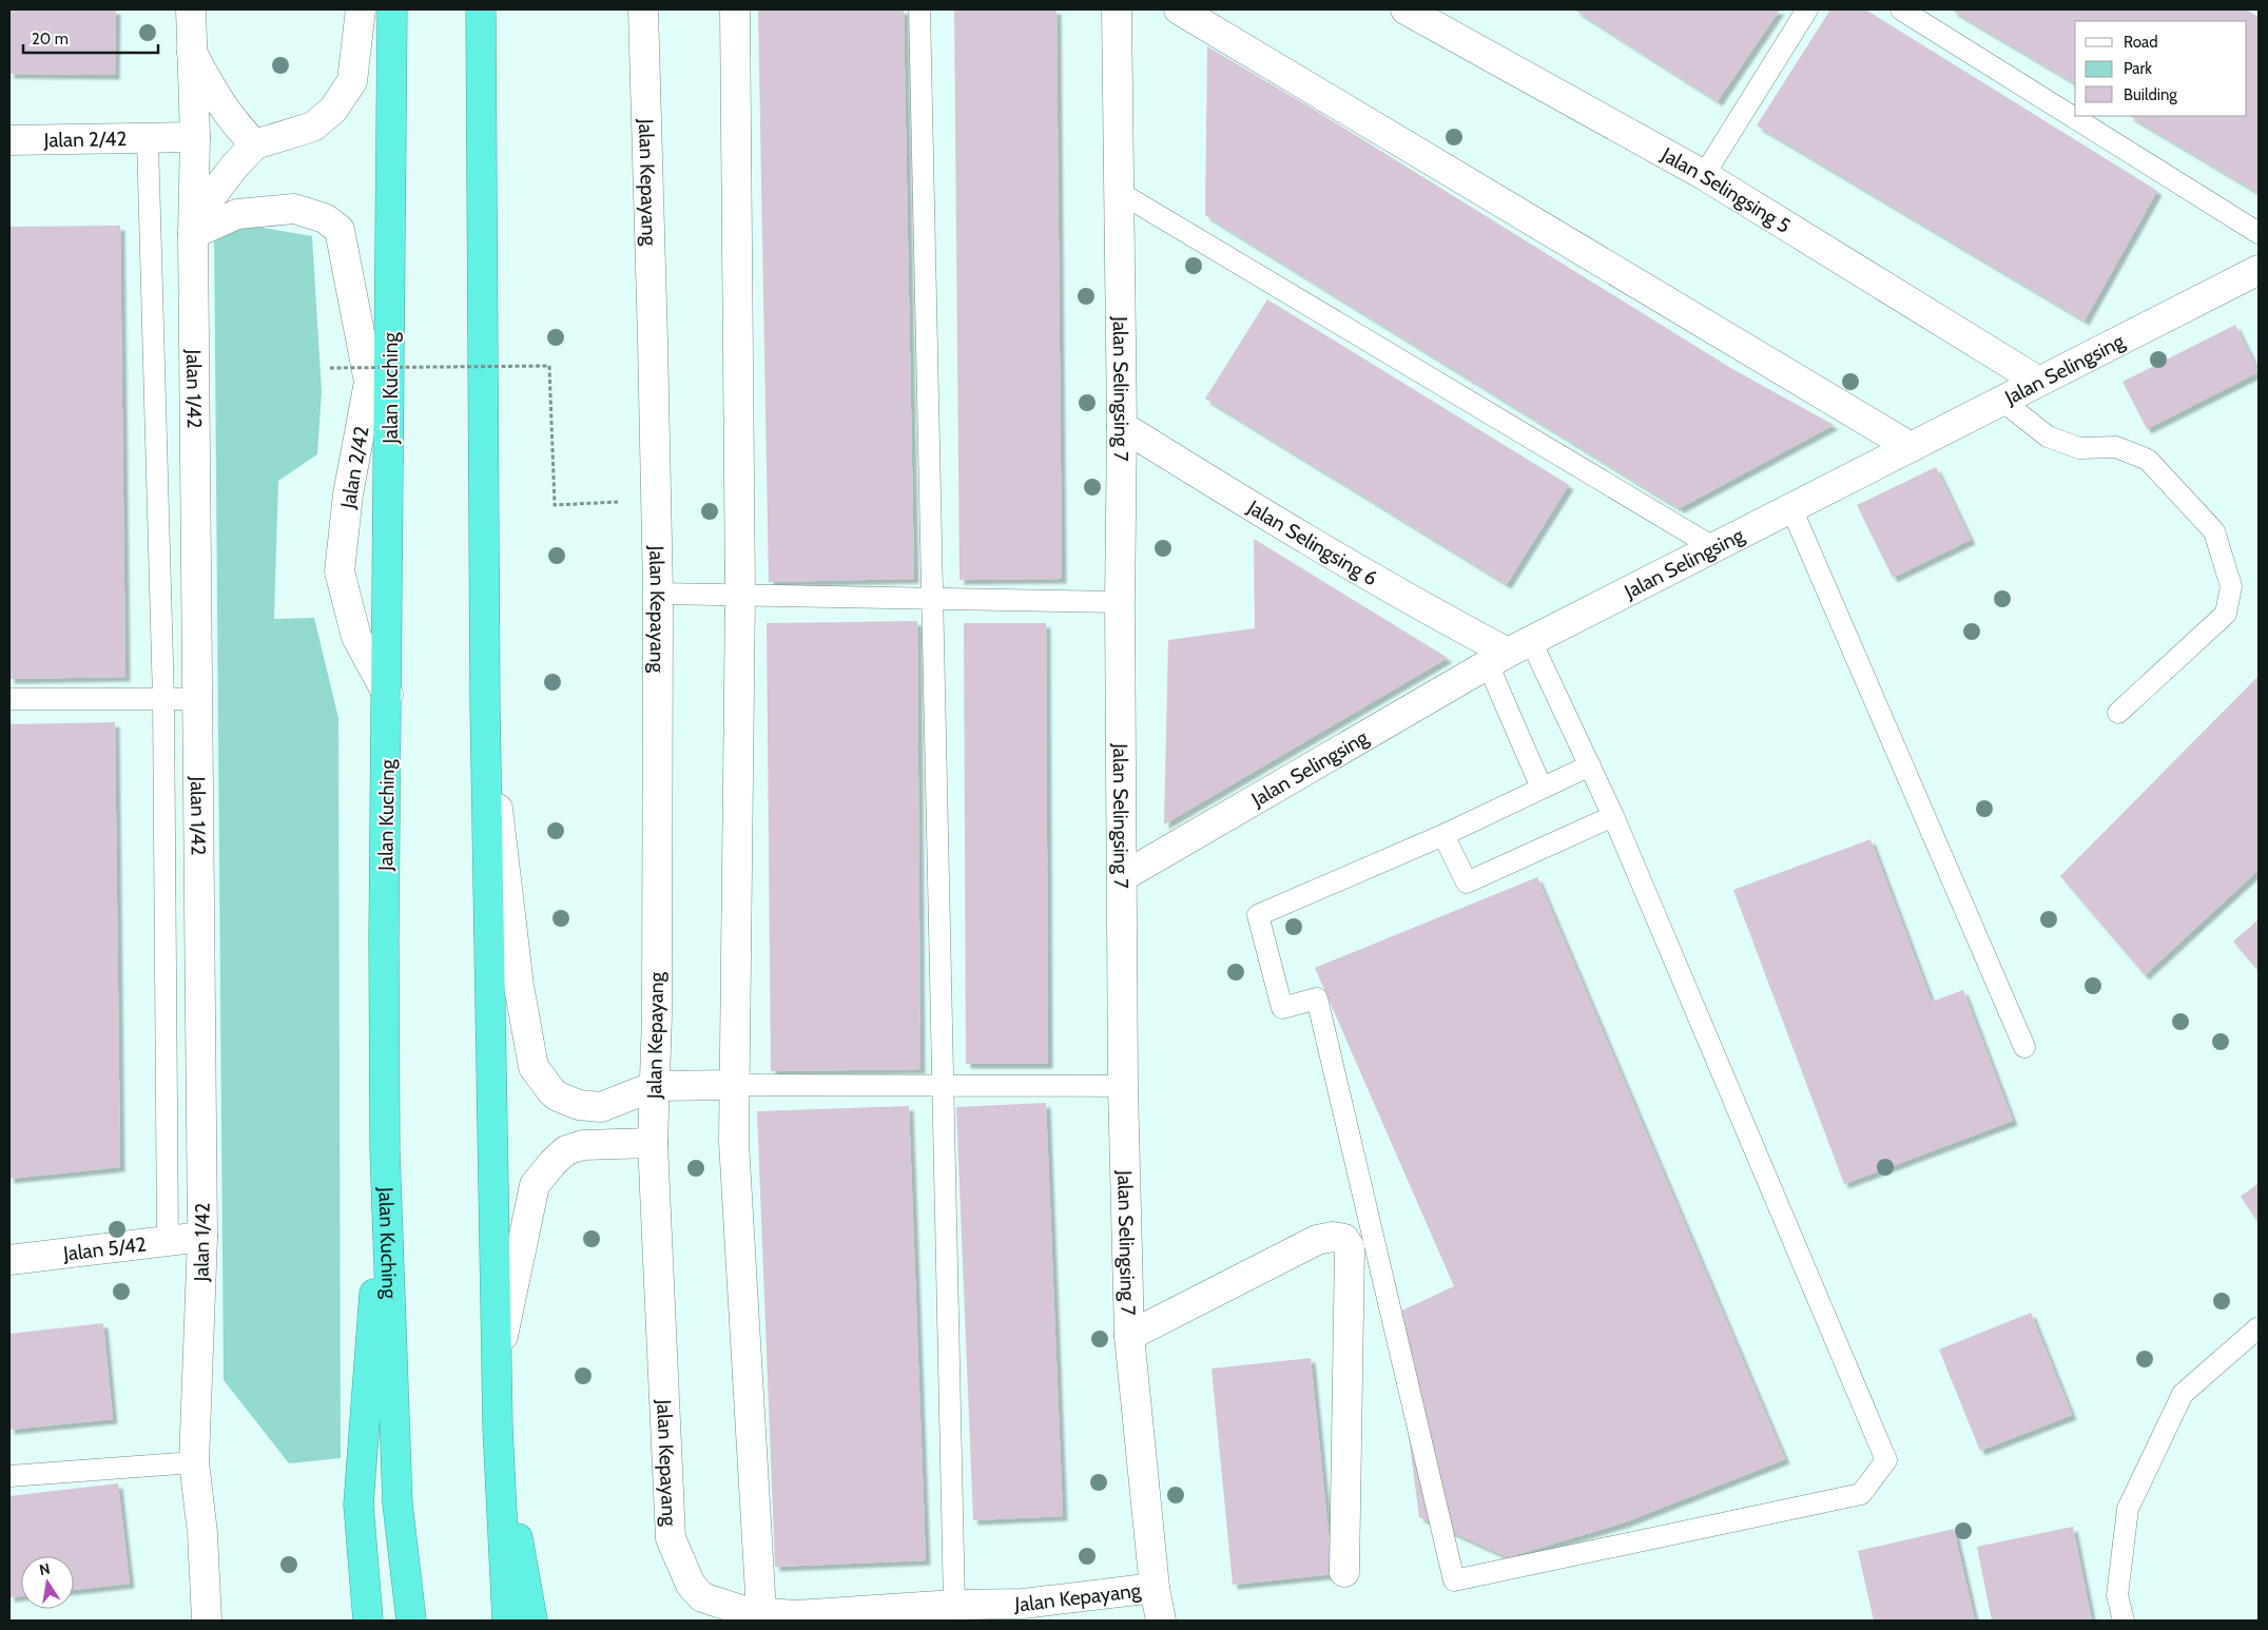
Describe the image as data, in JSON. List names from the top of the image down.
{
  "streets": {
    "highway": ["Jalan Kuching"],
    "street": [
      "Jalan 2/42",
      "Jalan Kepayang",
      "Jalan Selingsing 5",
      "Jalan Selingsing",
      "Jalan 1/42",
      "Jalan Selingsing 7",
      "Jalan Selingsing 6",
      "Jalan 5/42"
    ]
  },
  "crossings": [
    ["Jalan 2/42", "Jalan 1/42"],
    ["Jalan 2/42", "Jalan Kuching"],
    ["Jalan Kepayang", "Jalan Selingsing 7"],
    ["Jalan Selingsing 5", "Jalan Selingsing"],
    ["Jalan Selingsing", "Jalan Selingsing 7"],
    ["Jalan Selingsing", "Jalan Selingsing 6"],
    ["Jalan 1/42", "Jalan 5/42"],
    ["Jalan Selingsing 7", "Jalan Selingsing 6"]
  ],
  "legend": ["Road", "Park", "Building"],
  "scale_bar": "20 m",
  "north": "top"
}
